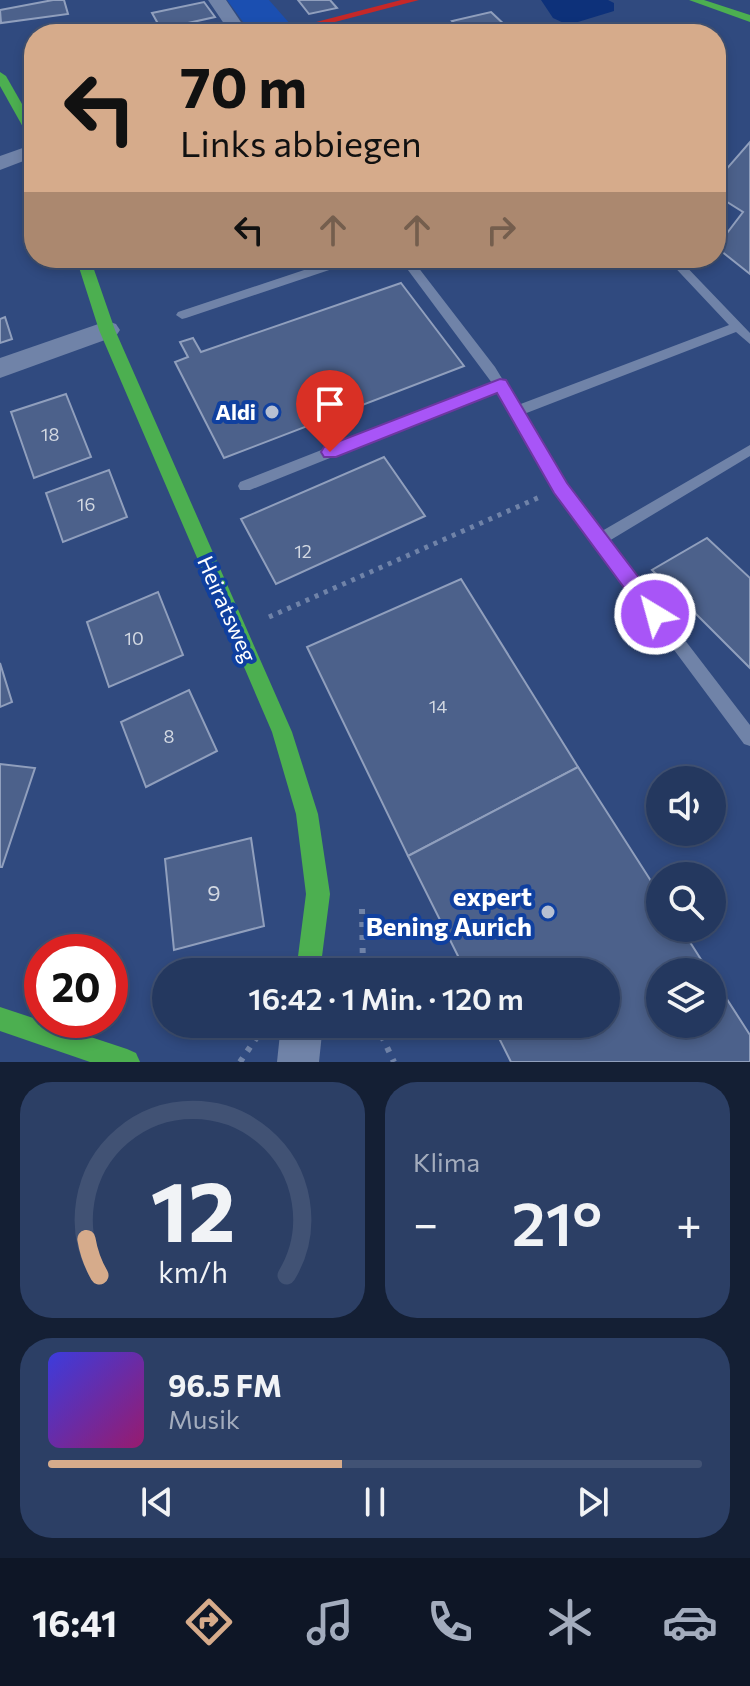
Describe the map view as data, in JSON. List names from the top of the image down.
{
  "streets": {
    "street": ["Heiratsweg"]
  },
  "places": ["Aldi", "expert Bening Aurich"],
  "house_numbers": [
    "18",
    "16",
    "12",
    "10",
    "14",
    "8",
    "9"
  ],
  "page": {
    "turn": ["70 m", "Links abbiegen"],
    "limit": "20",
    "trip": "16:42 · 1 Min. · 120 m",
    "tile": "Klima",
    "heat": ["−", "21°", "+"],
    "song": ["96.5 FM", "Musik"],
    "tabs": "16:41",
    "gauge": ["12", "km/h"]
  }
}
